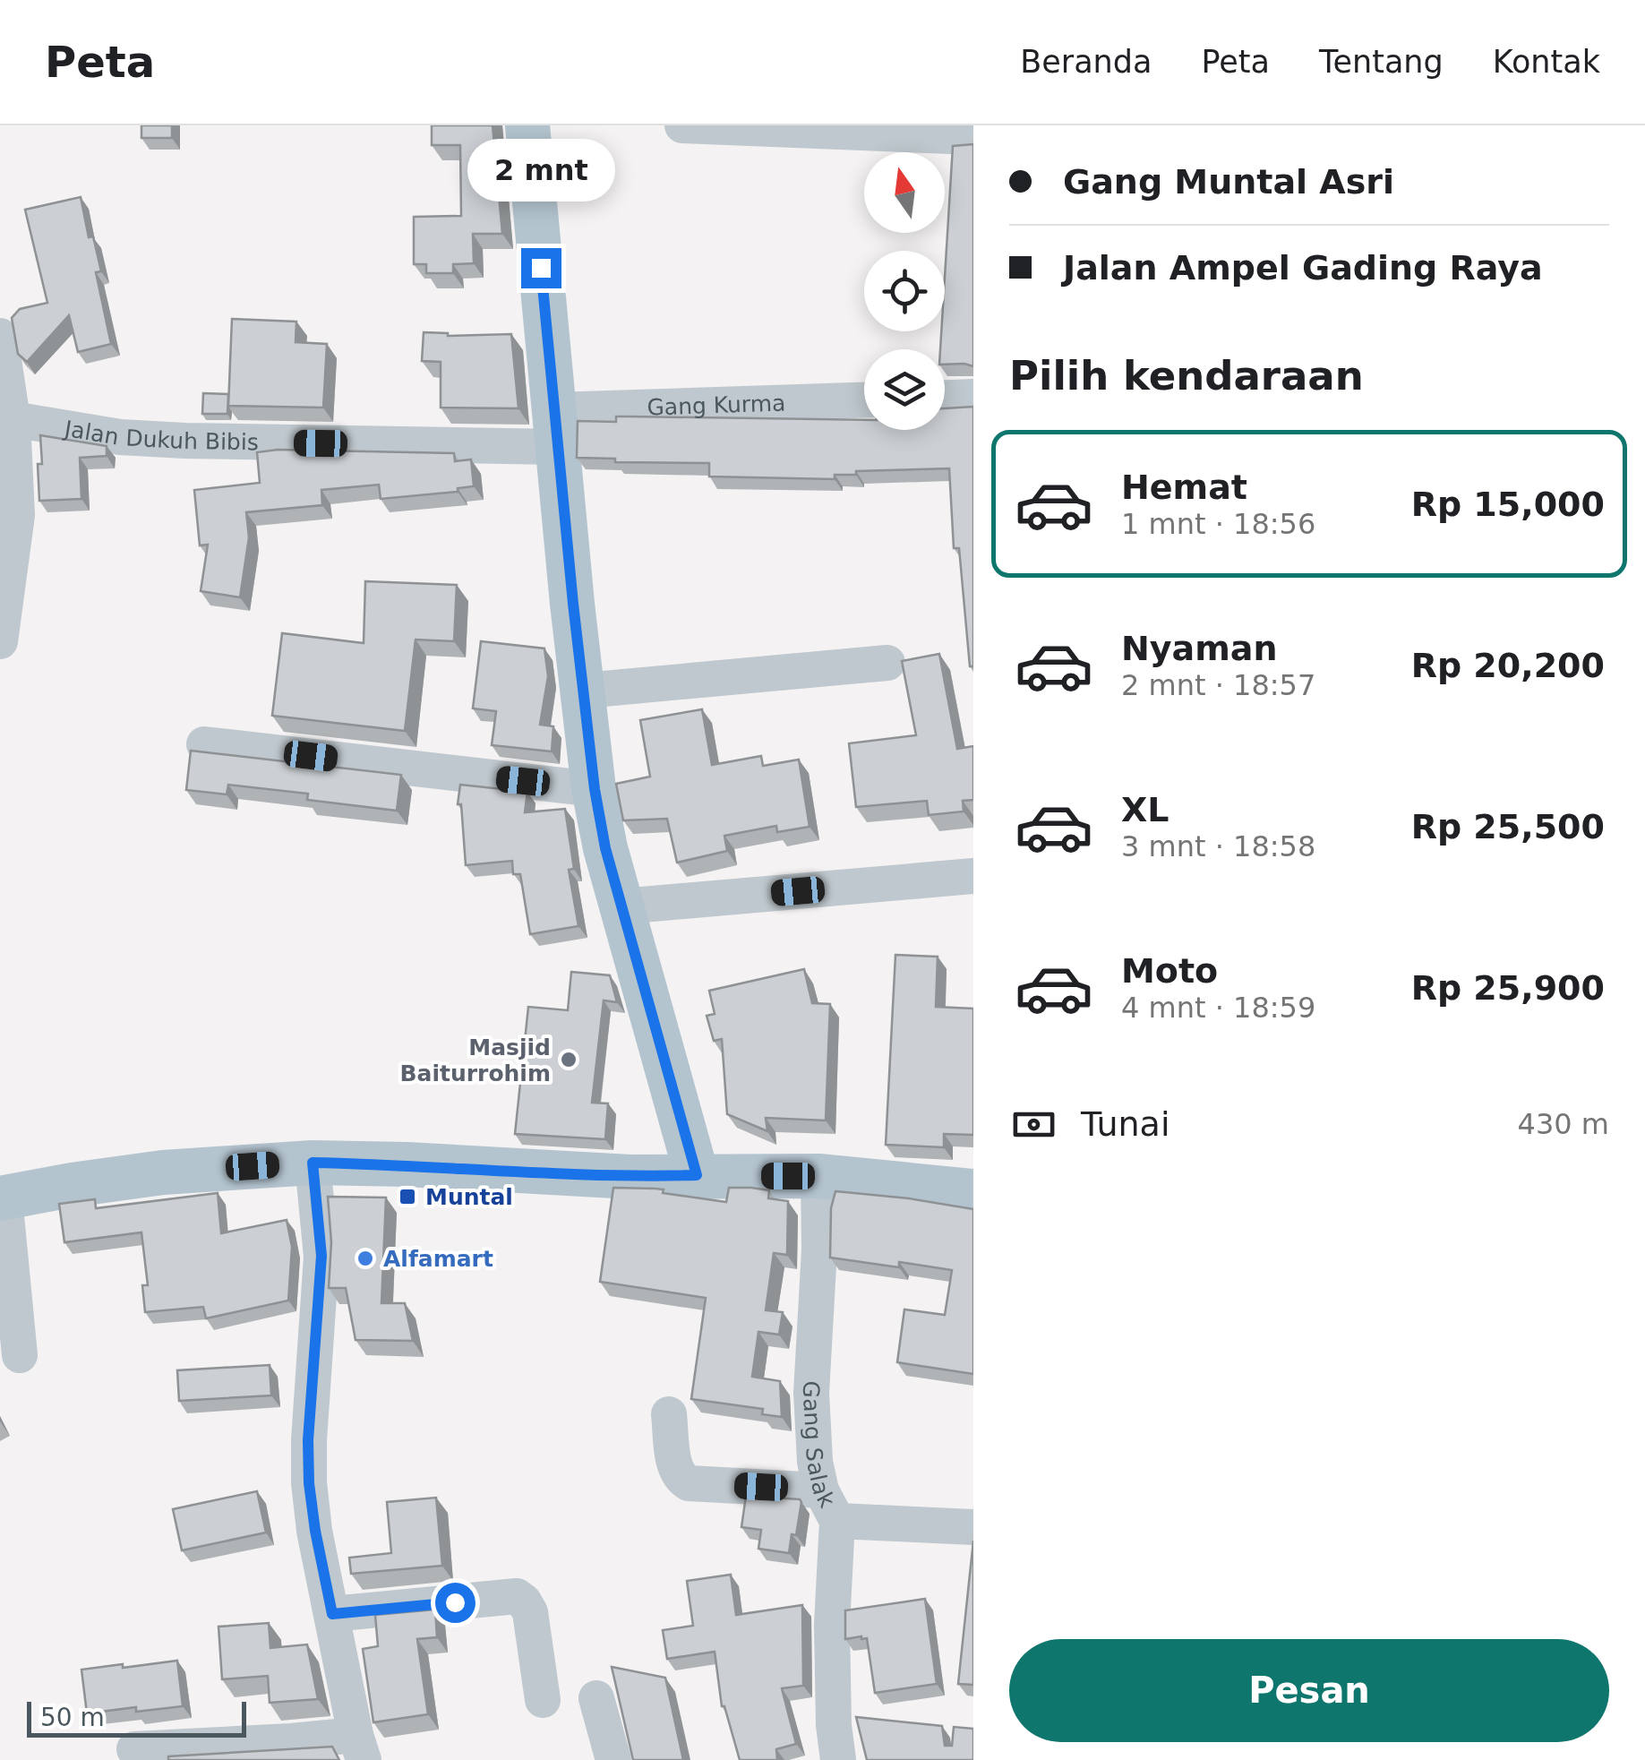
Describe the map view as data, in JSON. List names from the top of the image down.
{
  "streets": {
    "street": ["Gang Kurma", "Jalan Dukuh Bibis", "Gang Salak"]
  },
  "crossings": [
    ["Gang Kurma", "Jalan Dukuh Bibis"]
  ],
  "places": {
    "other": ["Masjid Baiturrohim", "Alfamart"],
    "transit": ["Muntal"]
  },
  "scale_bar": "50 m",
  "north": "top",
  "page": {
    "header": "Peta",
    "nav": [
      "Beranda",
      "Peta",
      "Tentang",
      "Kontak"
    ],
    "banner": ["Gang Muntal Asri", "Jalan Ampel Gading Raya"],
    "bubble": "2 mnt",
    "heading": "Pilih kendaraan",
    "list": [
      {
        "name": "Hemat",
        "note": "1 mnt · 18:56",
        "value": "Rp 15,000"
      },
      {
        "name": "Nyaman",
        "note": "2 mnt · 18:57",
        "value": "Rp 20,200"
      },
      {
        "name": "XL",
        "note": "3 mnt · 18:58",
        "value": "Rp 25,500"
      },
      {
        "name": "Moto",
        "note": "4 mnt · 18:59",
        "value": "Rp 25,900"
      }
    ],
    "pay": ["Tunai", "430 m"],
    "buttons": "Pesan",
    "scale": "50 m"
  }
}
